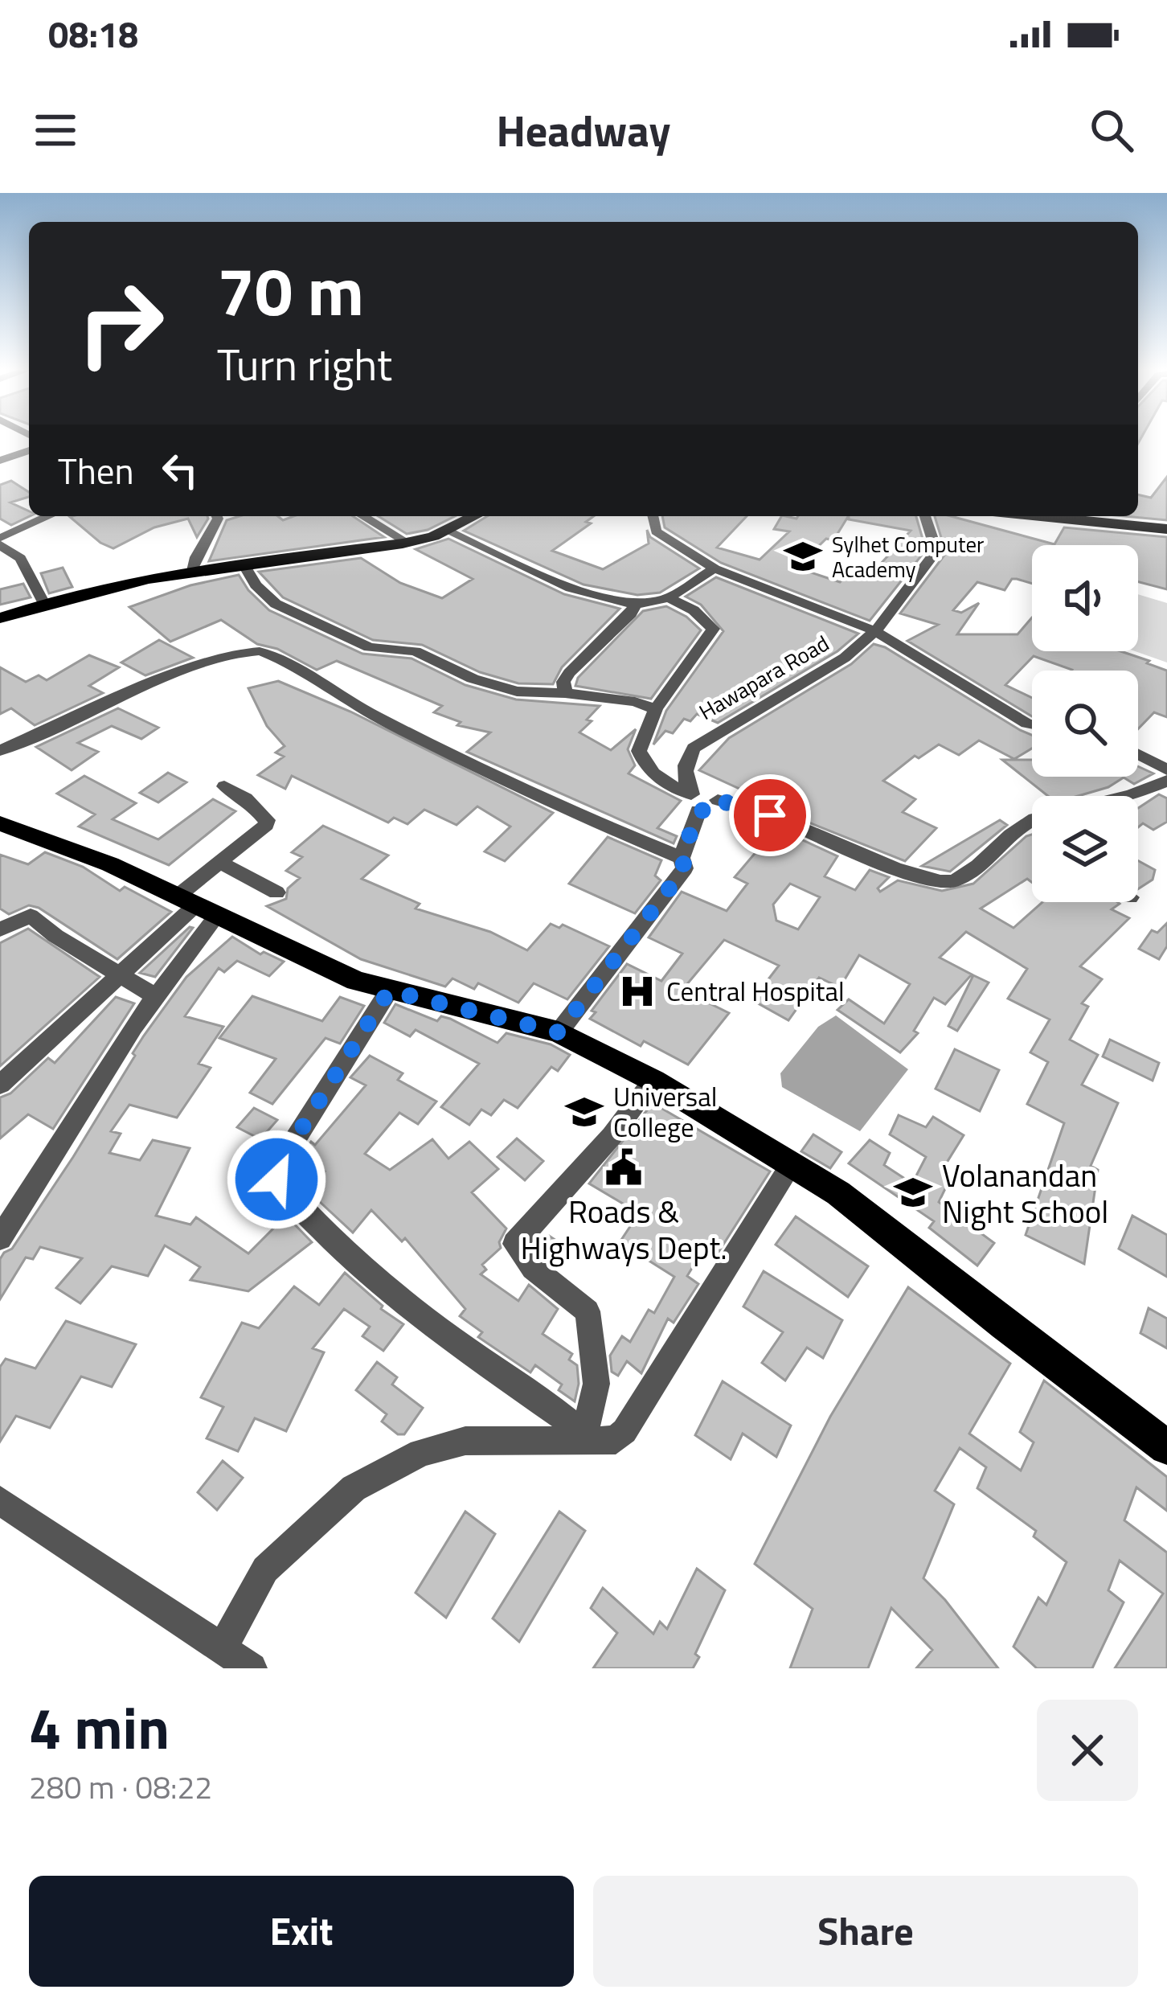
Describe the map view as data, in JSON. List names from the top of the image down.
{
  "streets": {
    "street": ["Hawapara Road"]
  },
  "places": {
    "school or university": ["Sylhet Computer Academy", "Universal College", "Volanandan Night School"],
    "hospital": ["Central Hospital"],
    "public building": ["Roads & Highways Dept."]
  },
  "page": {
    "status": "08:18",
    "header": "Headway",
    "turn": ["70 m", "Turn right"],
    "then": "Then",
    "heading": ["4 min", "280 m · 08:22"],
    "buttons": ["Exit", "Share"]
  }
}
